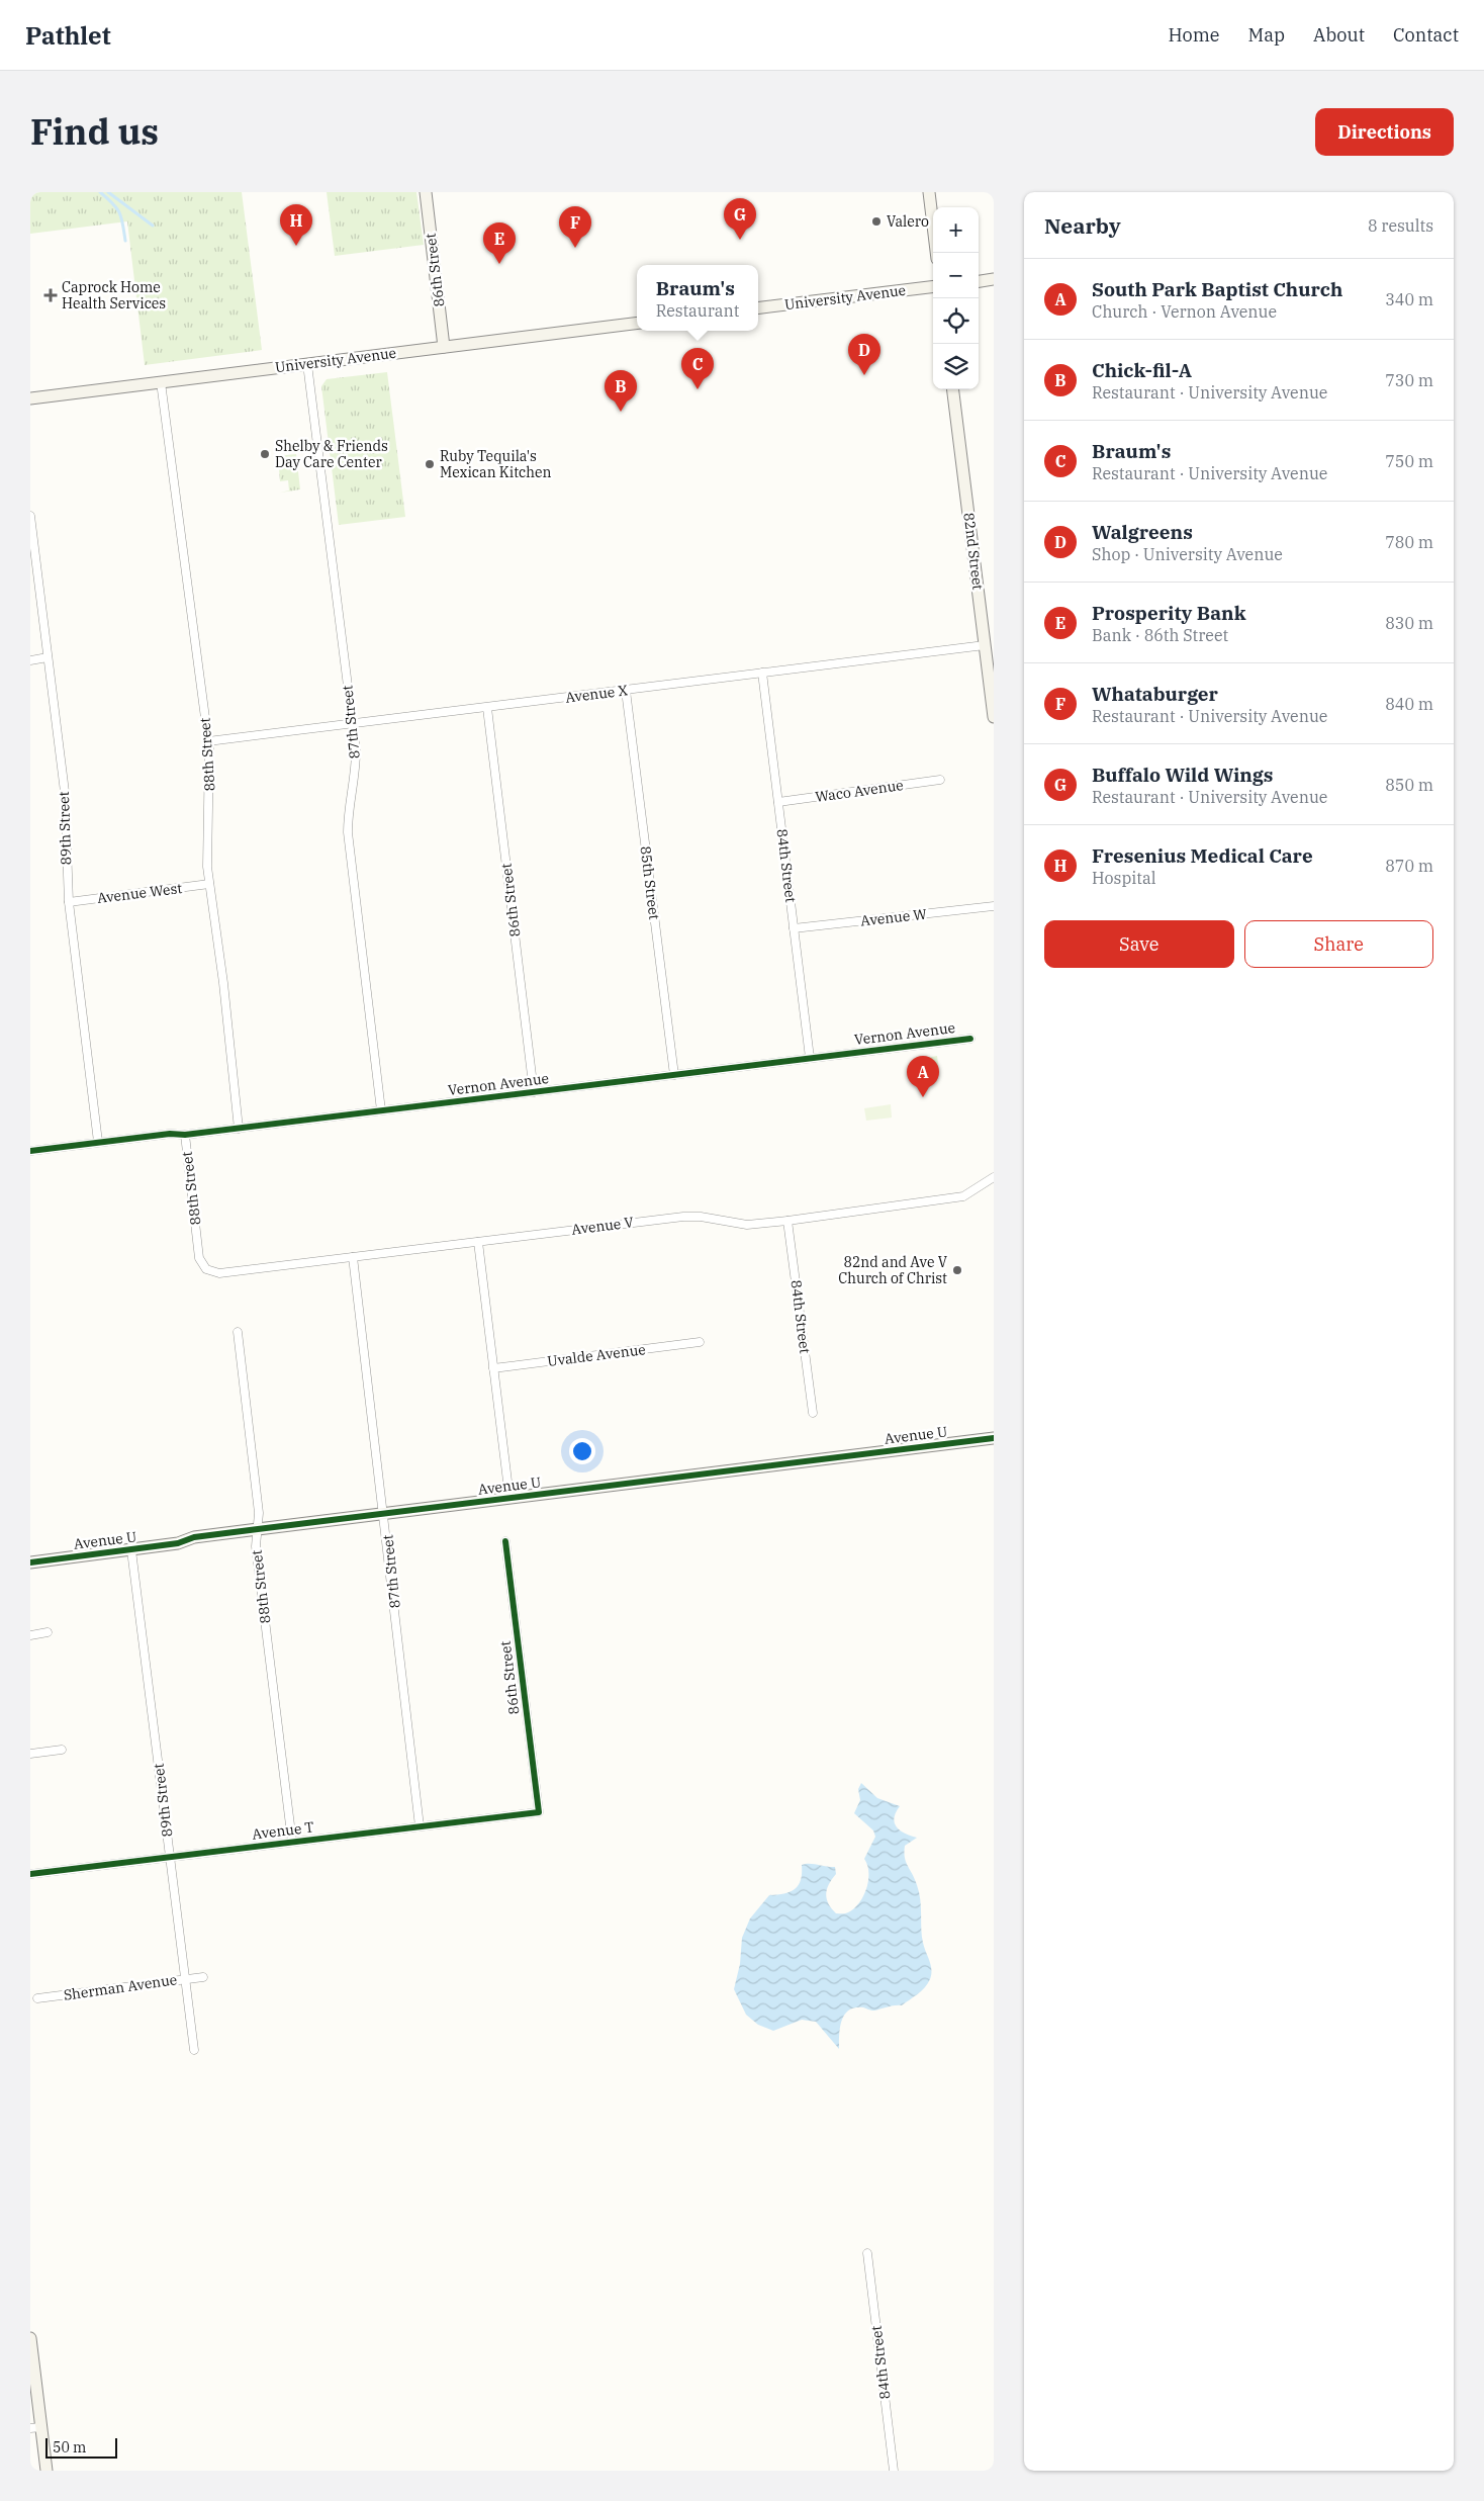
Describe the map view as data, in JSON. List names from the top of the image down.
{
  "streets": {
    "street": [
      "86th Street",
      "University Avenue",
      "82nd Street",
      "Avenue X",
      "87th Street",
      "88th Street",
      "Waco Avenue",
      "89th Street",
      "84th Street",
      "85th Street",
      "Avenue West",
      "Avenue W",
      "Vernon Avenue",
      "Avenue V",
      "Uvalde Avenue",
      "Avenue U",
      "Avenue T",
      "Sherman Avenue"
    ]
  },
  "crossings": [
    ["86th Street", "University Avenue"],
    ["86th Street", "Avenue X"],
    ["86th Street", "Vernon Avenue"],
    ["86th Street", "Avenue T"],
    ["University Avenue", "87th Street"],
    ["University Avenue", "88th Street"],
    ["82nd Street", "Avenue X"],
    ["Avenue X", "87th Street"],
    ["Avenue X", "88th Street"],
    ["Avenue X", "84th Street"],
    ["Avenue X", "85th Street"],
    ["87th Street", "Vernon Avenue"],
    ["87th Street", "Avenue V"],
    ["87th Street", "Avenue U"],
    ["87th Street", "Avenue T"],
    ["88th Street", "Avenue West"],
    ["88th Street", "Vernon Avenue"],
    ["88th Street", "Avenue V"],
    ["88th Street", "Avenue U"],
    ["88th Street", "Avenue T"],
    ["Waco Avenue", "84th Street"],
    ["89th Street", "Avenue West"],
    ["89th Street", "Vernon Avenue"],
    ["89th Street", "Avenue U"],
    ["89th Street", "Avenue T"],
    ["89th Street", "Sherman Avenue"],
    ["84th Street", "Avenue W"],
    ["84th Street", "Vernon Avenue"],
    ["84th Street", "Avenue V"],
    ["85th Street", "Vernon Avenue"]
  ],
  "places": {
    "other": [
      "Valero",
      "Shelby & Friends Day Care Center",
      "Ruby Tequila's Mexican Kitchen",
      "82nd and Ave V Church of Christ"
    ],
    "health": ["Caprock Home Health Services"]
  },
  "scale_bar": "50 m",
  "page": {
    "header": "Pathlet",
    "nav": [
      "Home",
      "Map",
      "About",
      "Contact"
    ],
    "title": "Find us",
    "buttons": [
      "Directions",
      ["Save", "Share"]
    ],
    "heading": ["Nearby", "8 results"],
    "pins": [
      "G",
      "H",
      "F",
      "E",
      "D",
      "C",
      "B",
      "A"
    ],
    "map_buttons": ["+", "−"],
    "list": [
      {
        "mark": "A",
        "name": "South Park Baptist Church",
        "note": "Church · Vernon Avenue",
        "value": "340 m"
      },
      {
        "mark": "B",
        "name": "Chick-fil-A",
        "note": "Restaurant · University Avenue",
        "value": "730 m"
      },
      {
        "mark": "C",
        "name": "Braum's",
        "note": "Restaurant · University Avenue",
        "value": "750 m"
      },
      {
        "mark": "D",
        "name": "Walgreens",
        "note": "Shop · University Avenue",
        "value": "780 m"
      },
      {
        "mark": "E",
        "name": "Prosperity Bank",
        "note": "Bank · 86th Street",
        "value": "830 m"
      },
      {
        "mark": "F",
        "name": "Whataburger",
        "note": "Restaurant · University Avenue",
        "value": "840 m"
      },
      {
        "mark": "G",
        "name": "Buffalo Wild Wings",
        "note": "Restaurant · University Avenue",
        "value": "850 m"
      },
      {
        "mark": "H",
        "name": "Fresenius Medical Care",
        "note": "Hospital",
        "value": "870 m"
      }
    ],
    "popup": ["Braum's", "Restaurant"],
    "scale": "50 m"
  }
}
